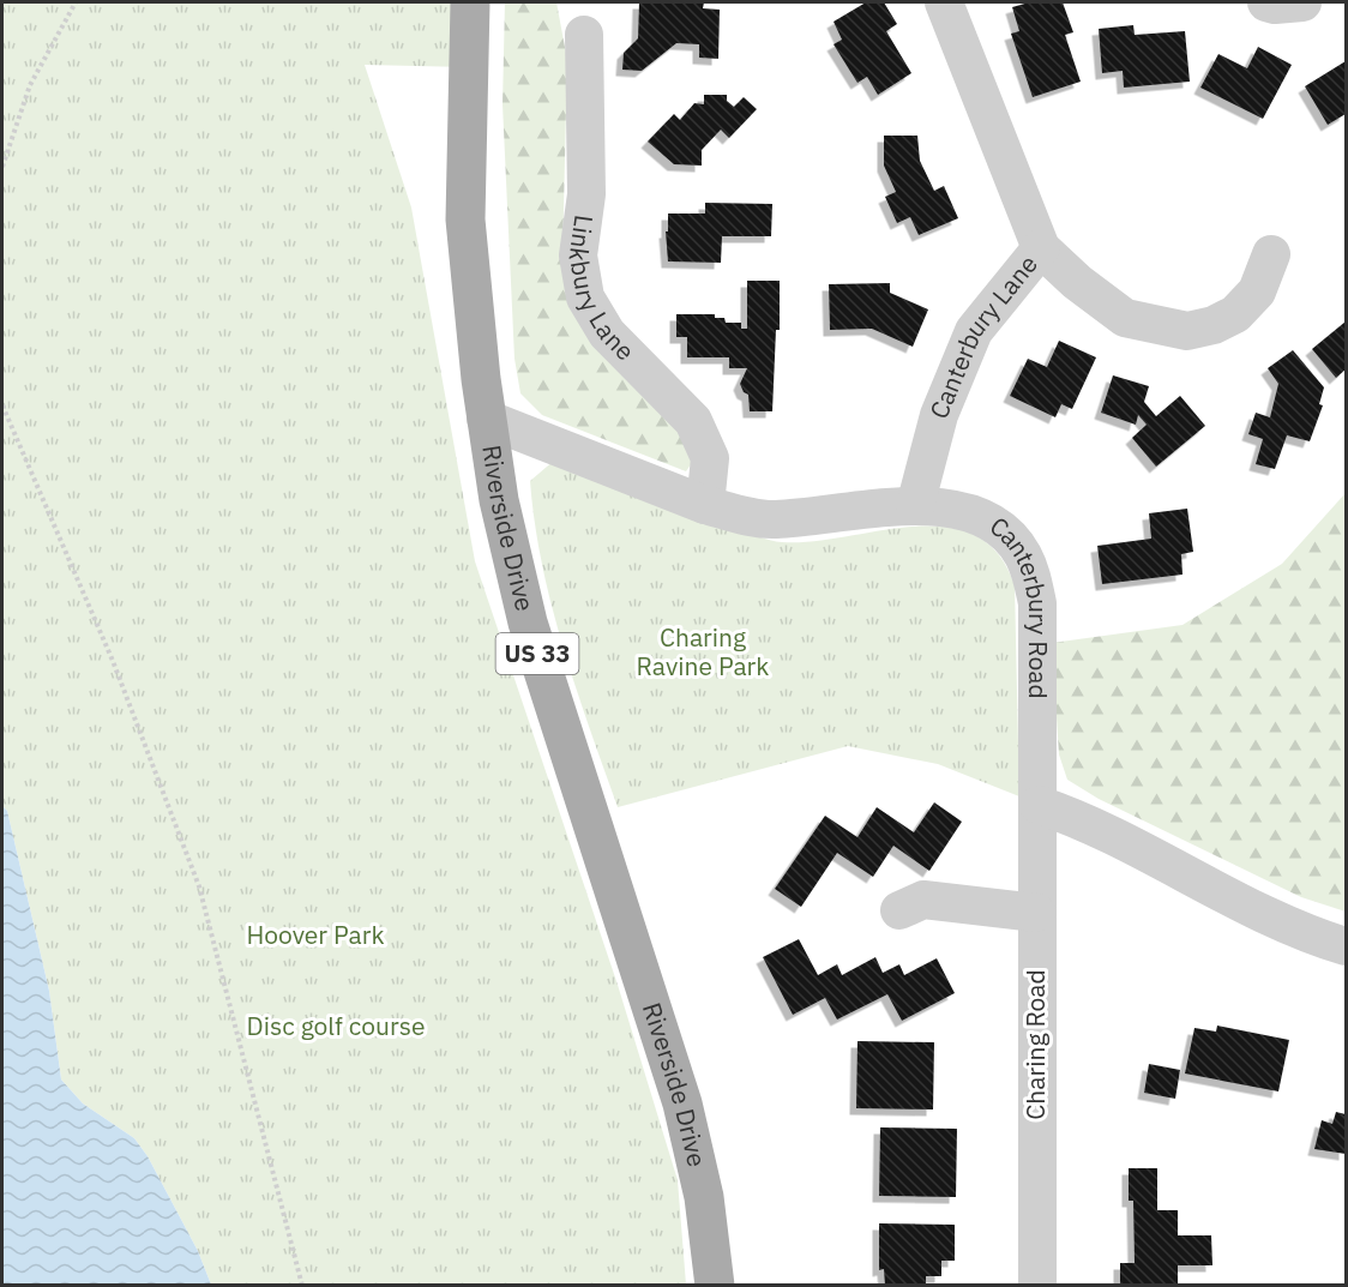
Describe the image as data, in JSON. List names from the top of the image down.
{
  "streets": {
    "main road": ["Riverside Drive", "US 33"],
    "street": [
      "Linkbury Lane",
      "Canterbury Lane",
      "Canterbury Road",
      "Charing Road"
    ]
  },
  "crossings": [
    ["Linkbury Lane", "Canterbury Road"],
    ["Canterbury Lane", "Canterbury Road"],
    ["Riverside Drive", "Canterbury Road"],
    ["Canterbury Road", "Charing Road"]
  ],
  "parks": ["Charing Ravine Park", "Hoover Park", "Disc golf course"]
}
